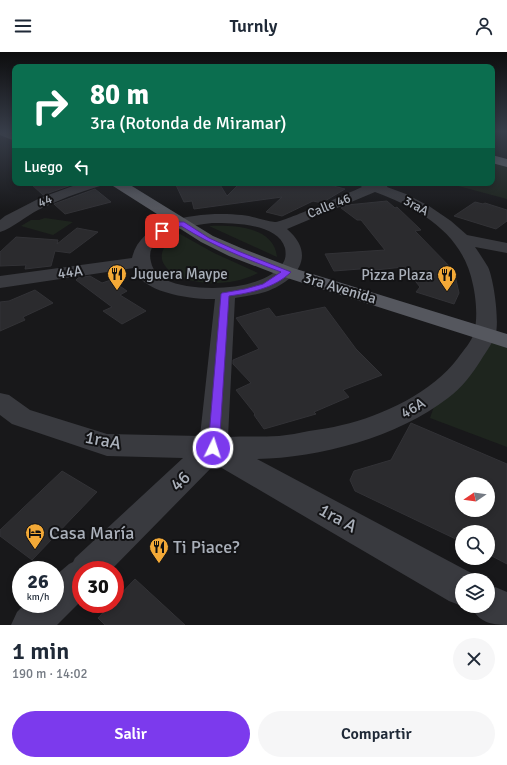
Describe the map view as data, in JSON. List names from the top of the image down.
{
  "streets": {
    "main road": ["3ra Avenida"],
    "street": [
      "44",
      "Calle 46",
      "3raA",
      "44A",
      "46A",
      "1raA",
      "46",
      "1ra A"
    ]
  },
  "crossings": [
    ["3raA", "46A"],
    ["3ra Avenida", "46A"],
    ["46A", "1raA"],
    ["46A", "46"],
    ["46A", "1ra A"],
    ["1raA", "46"],
    ["1raA", "1ra A"],
    ["46", "1ra A"]
  ],
  "places": {
    "restaurant": ["Juguera Maype", "Pizza Plaza", "Ti Piace?"],
    "hotel": ["Casa María"]
  },
  "north": "left",
  "page": {
    "header": "Turnly",
    "turn": ["80 m", "3ra (Rotonda de Miramar)"],
    "then": "Luego",
    "speed": "26 km/h",
    "limit": "30",
    "heading": ["1 min", "190 m · 14:02"],
    "buttons": ["Salir", "Compartir"]
  }
}
